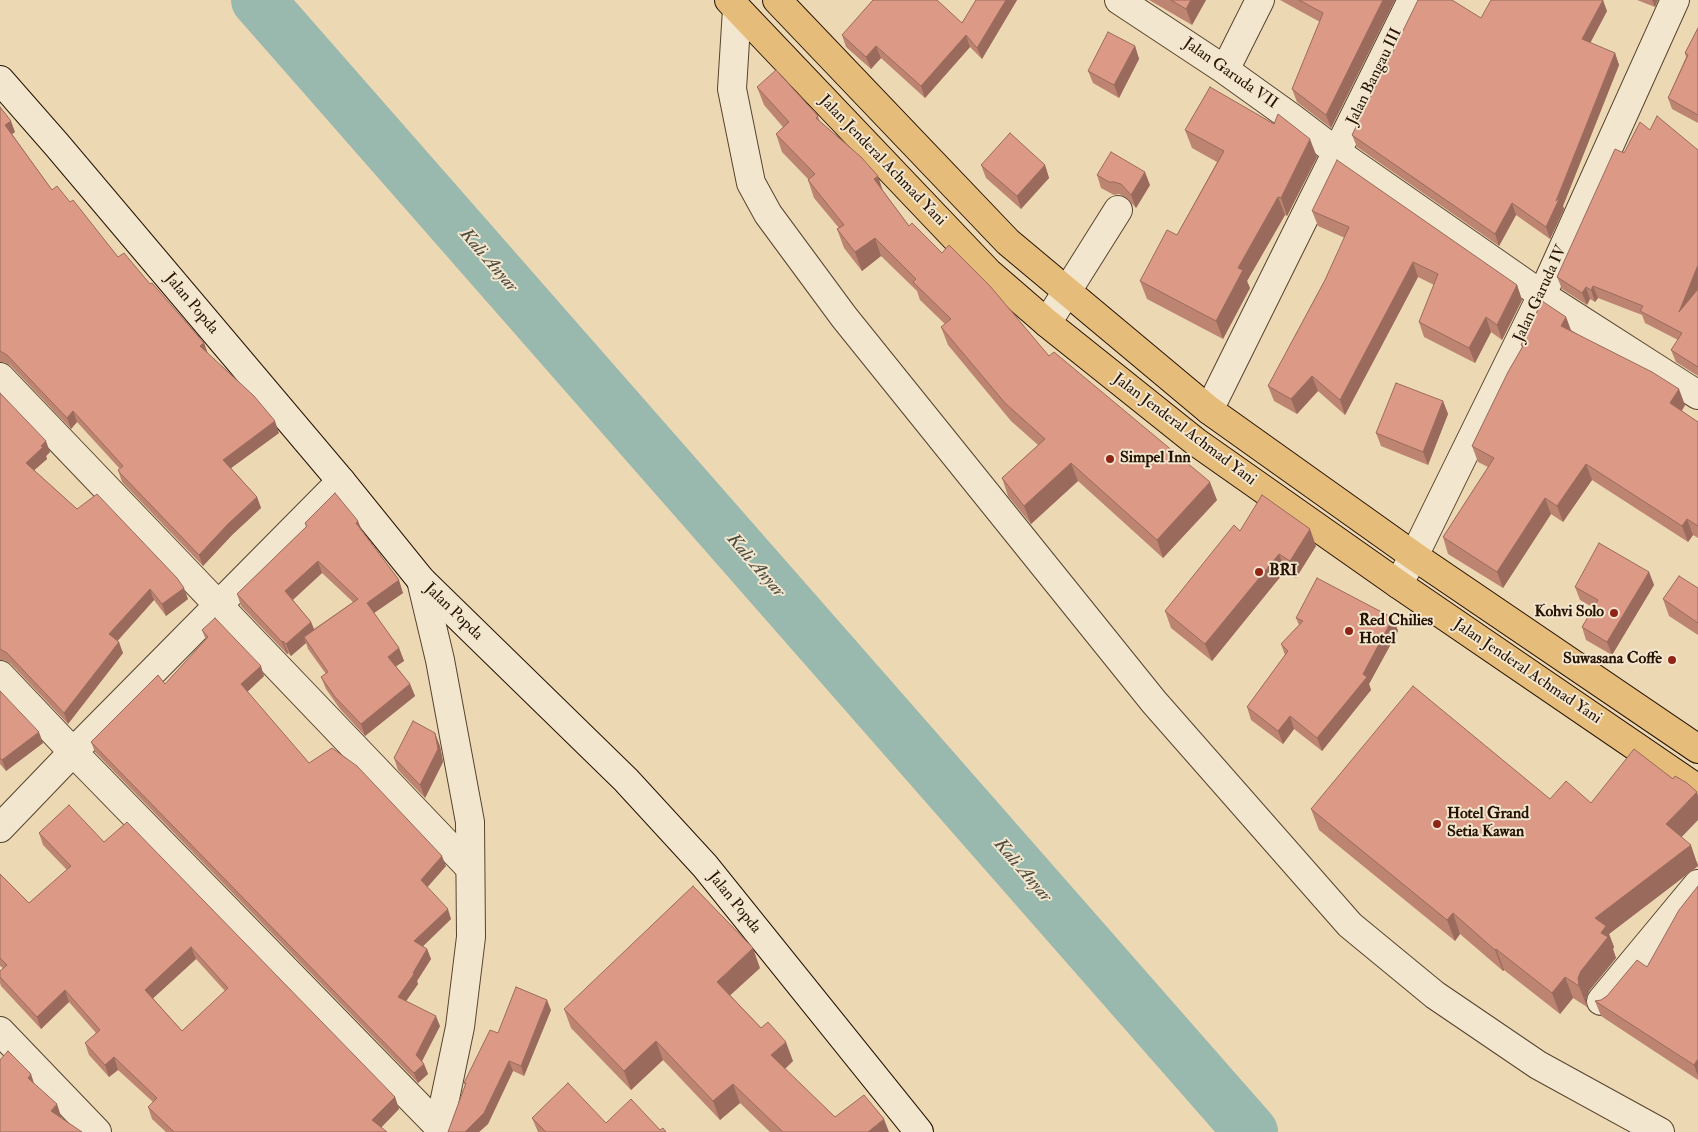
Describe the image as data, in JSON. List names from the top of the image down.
{
  "streets": {
    "main road": ["Jalan Jenderal Achmad Yani"],
    "street": [
      "Jalan Garuda VII",
      "Jalan Bangau III",
      "Jalan Garuda IV",
      "Jalan Popda"
    ]
  },
  "crossings": [
    ["Jalan Garuda VII", "Jalan Bangau III"],
    ["Jalan Garuda VII", "Jalan Garuda IV"],
    ["Jalan Bangau III", "Jalan Jenderal Achmad Yani"],
    ["Jalan Jenderal Achmad Yani", "Jalan Garuda IV"]
  ],
  "water": ["Kali Anyar"],
  "places": [
    "Simpel Inn",
    "BRI",
    "Kohvi Solo",
    "Red Chilies Hotel",
    "Suwasana Coffe",
    "Hotel Grand Setia Kawan"
  ]
}
